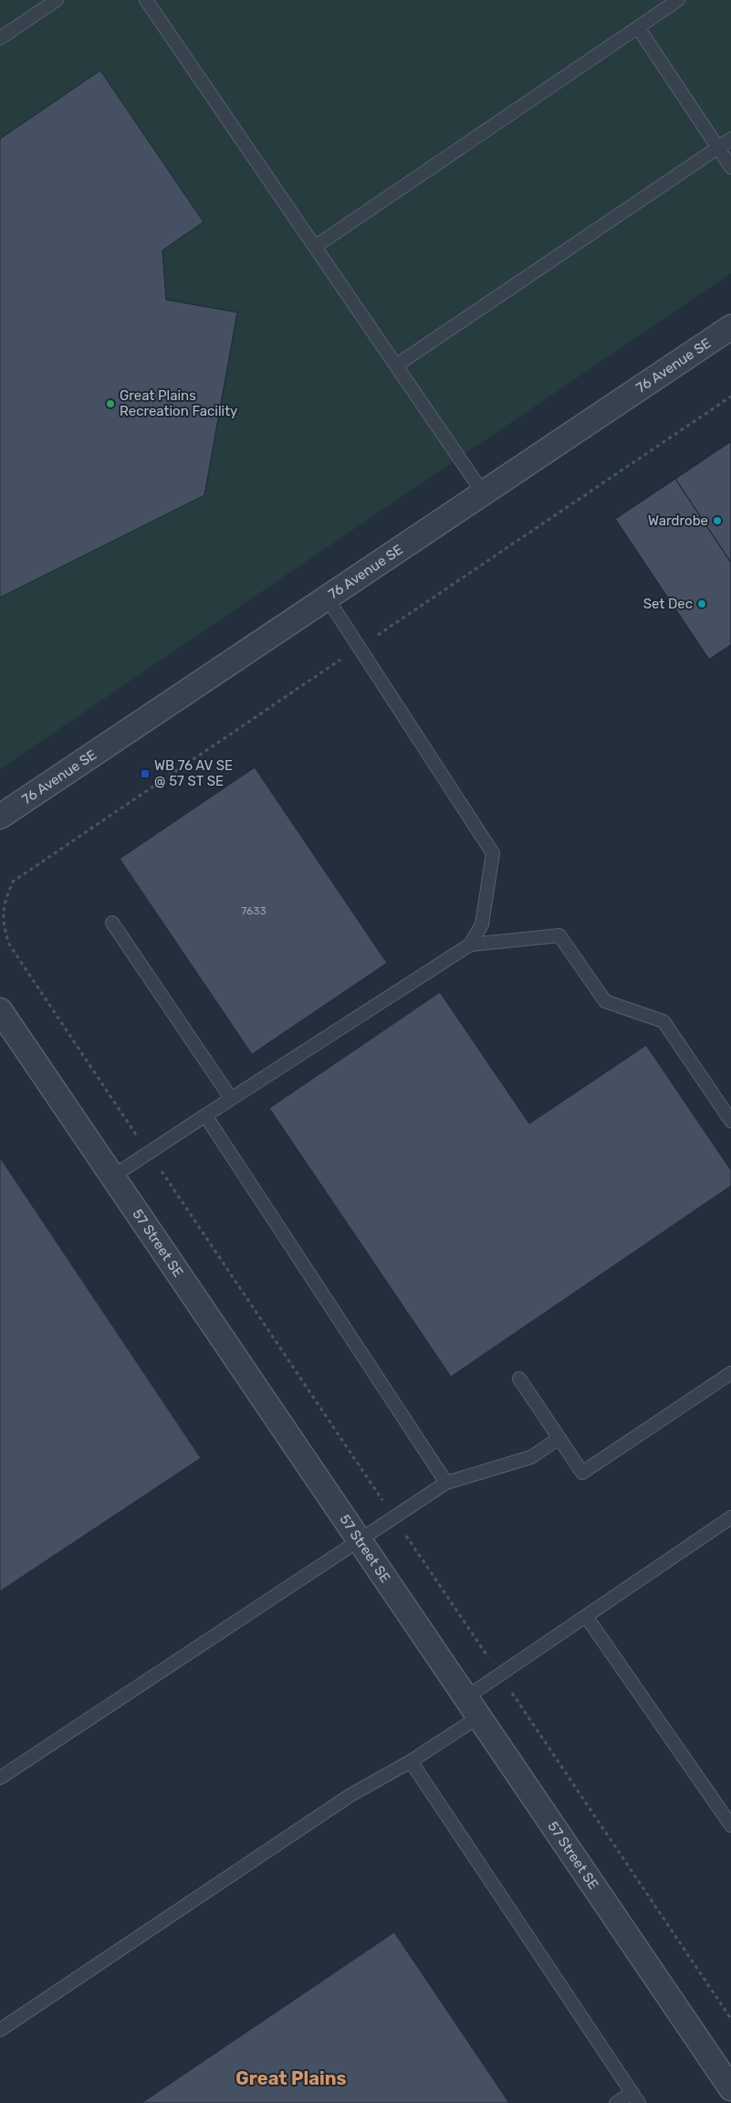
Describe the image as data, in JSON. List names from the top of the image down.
{
  "streets": {
    "street": ["76 Avenue SE", "57 Street SE"]
  },
  "districts": ["Great Plains"],
  "places": {
    "other": ["Great Plains Recreation Facility", "Wardrobe", "Set Dec"],
    "transit": ["WB 76 AV SE @ 57 ST SE"]
  },
  "house_numbers": ["7633"]
}
